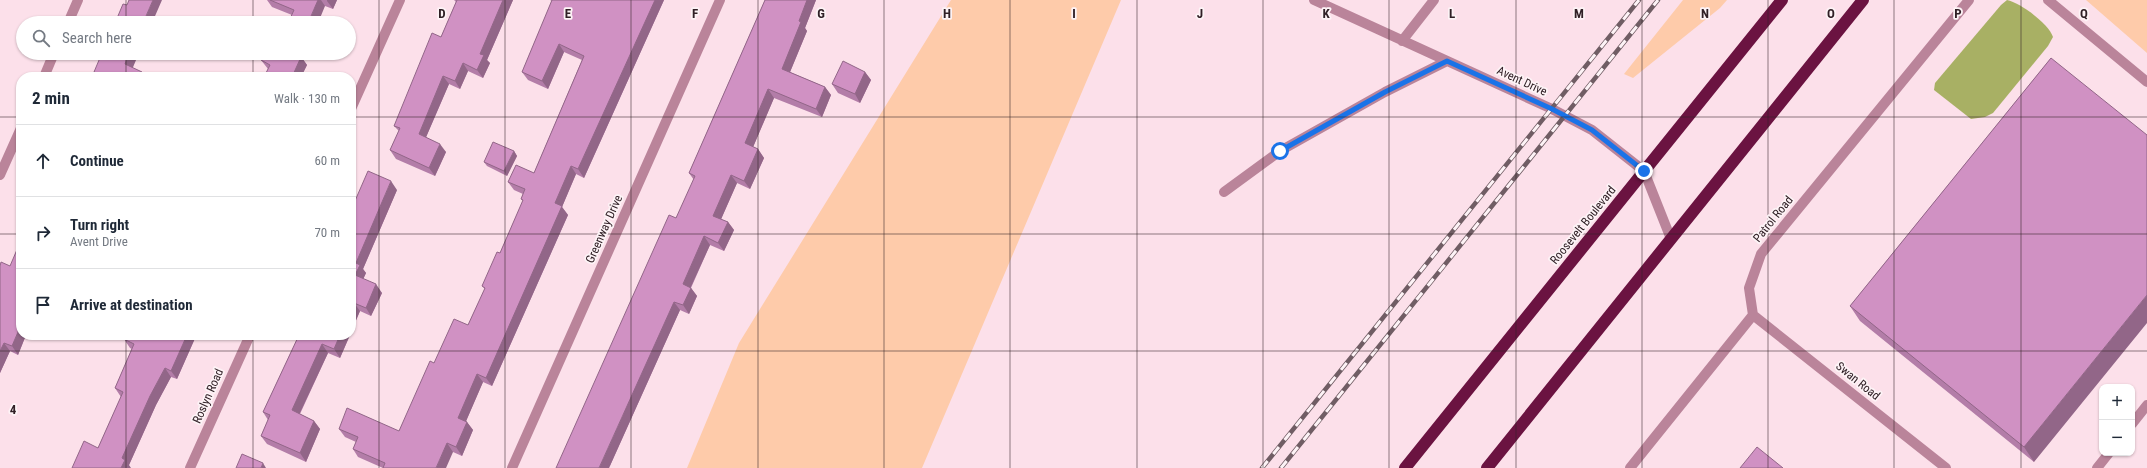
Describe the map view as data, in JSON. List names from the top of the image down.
{
  "streets": {
    "highway": ["Roosevelt Boulevard"],
    "street": [
      "Avent Drive",
      "Patrol Road",
      "Greenway Drive",
      "Swan Road",
      "Roslyn Road"
    ]
  },
  "crossings": [
    ["Avent Drive", "Roosevelt Boulevard"],
    ["Patrol Road", "Swan Road"]
  ],
  "page": {
    "search": "Search here",
    "heading": ["2 min", "Walk · 130 m"],
    "list": [
      ["Continue", "60 m"],
      ["Turn right", "Avent Drive", "70 m"],
      "Arrive at destination"
    ],
    "map_buttons": ["+", "−"]
  },
  "grid": {
    "columns": [
      "D",
      "E",
      "F",
      "G",
      "H",
      "I",
      "J",
      "K",
      "L",
      "M",
      "N",
      "O",
      "P",
      "Q"
    ],
    "rows": ["4"]
  }
}
